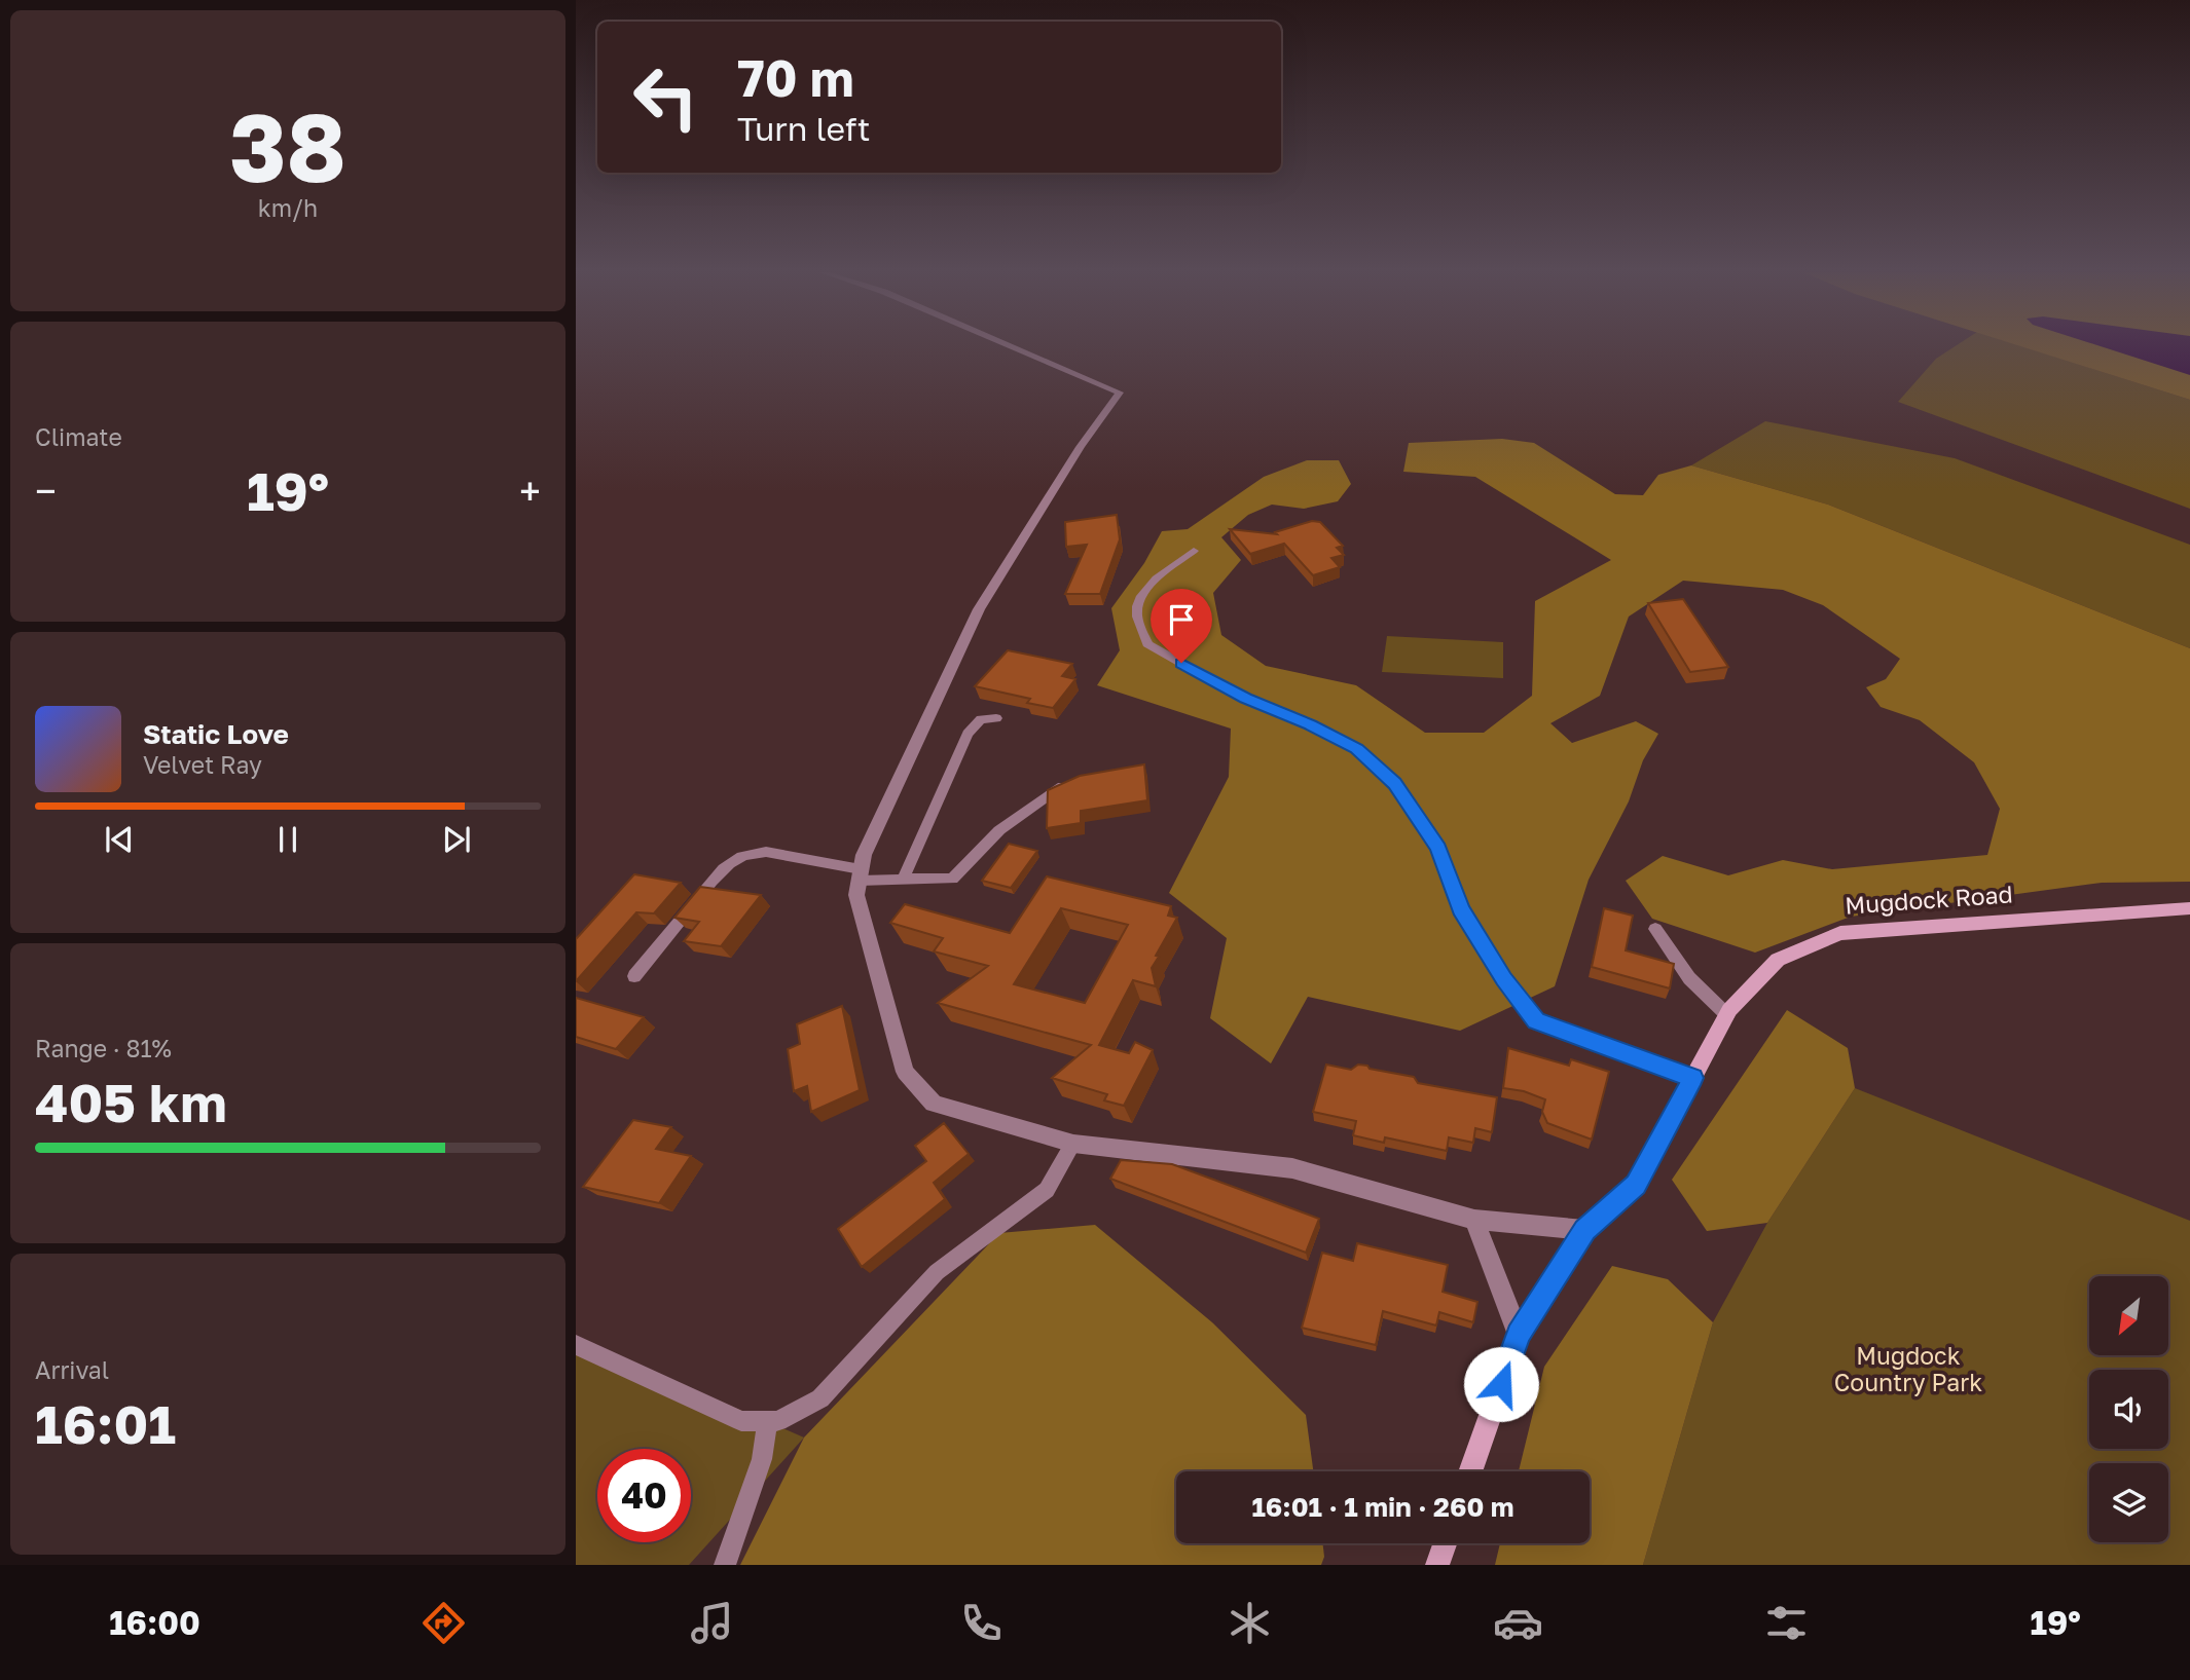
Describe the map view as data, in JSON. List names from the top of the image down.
{
  "streets": {
    "street": ["Mugdock Road"]
  },
  "parks": ["Mugdock Country Park"],
  "north": "bottom left",
  "page": {
    "tile": [
      ["38", "km/h"],
      "Climate",
      ["Range · 81%", "405 km"],
      ["Arrival", "16:01"]
    ],
    "turn": ["70 m", "Turn left"],
    "heat": ["−", "19°", "+"],
    "song": ["Static Love", "Velvet Ray"],
    "limit": "40",
    "trip": "16:01 · 1 min · 260 m",
    "tabs": ["16:00", "19°"]
  }
}
